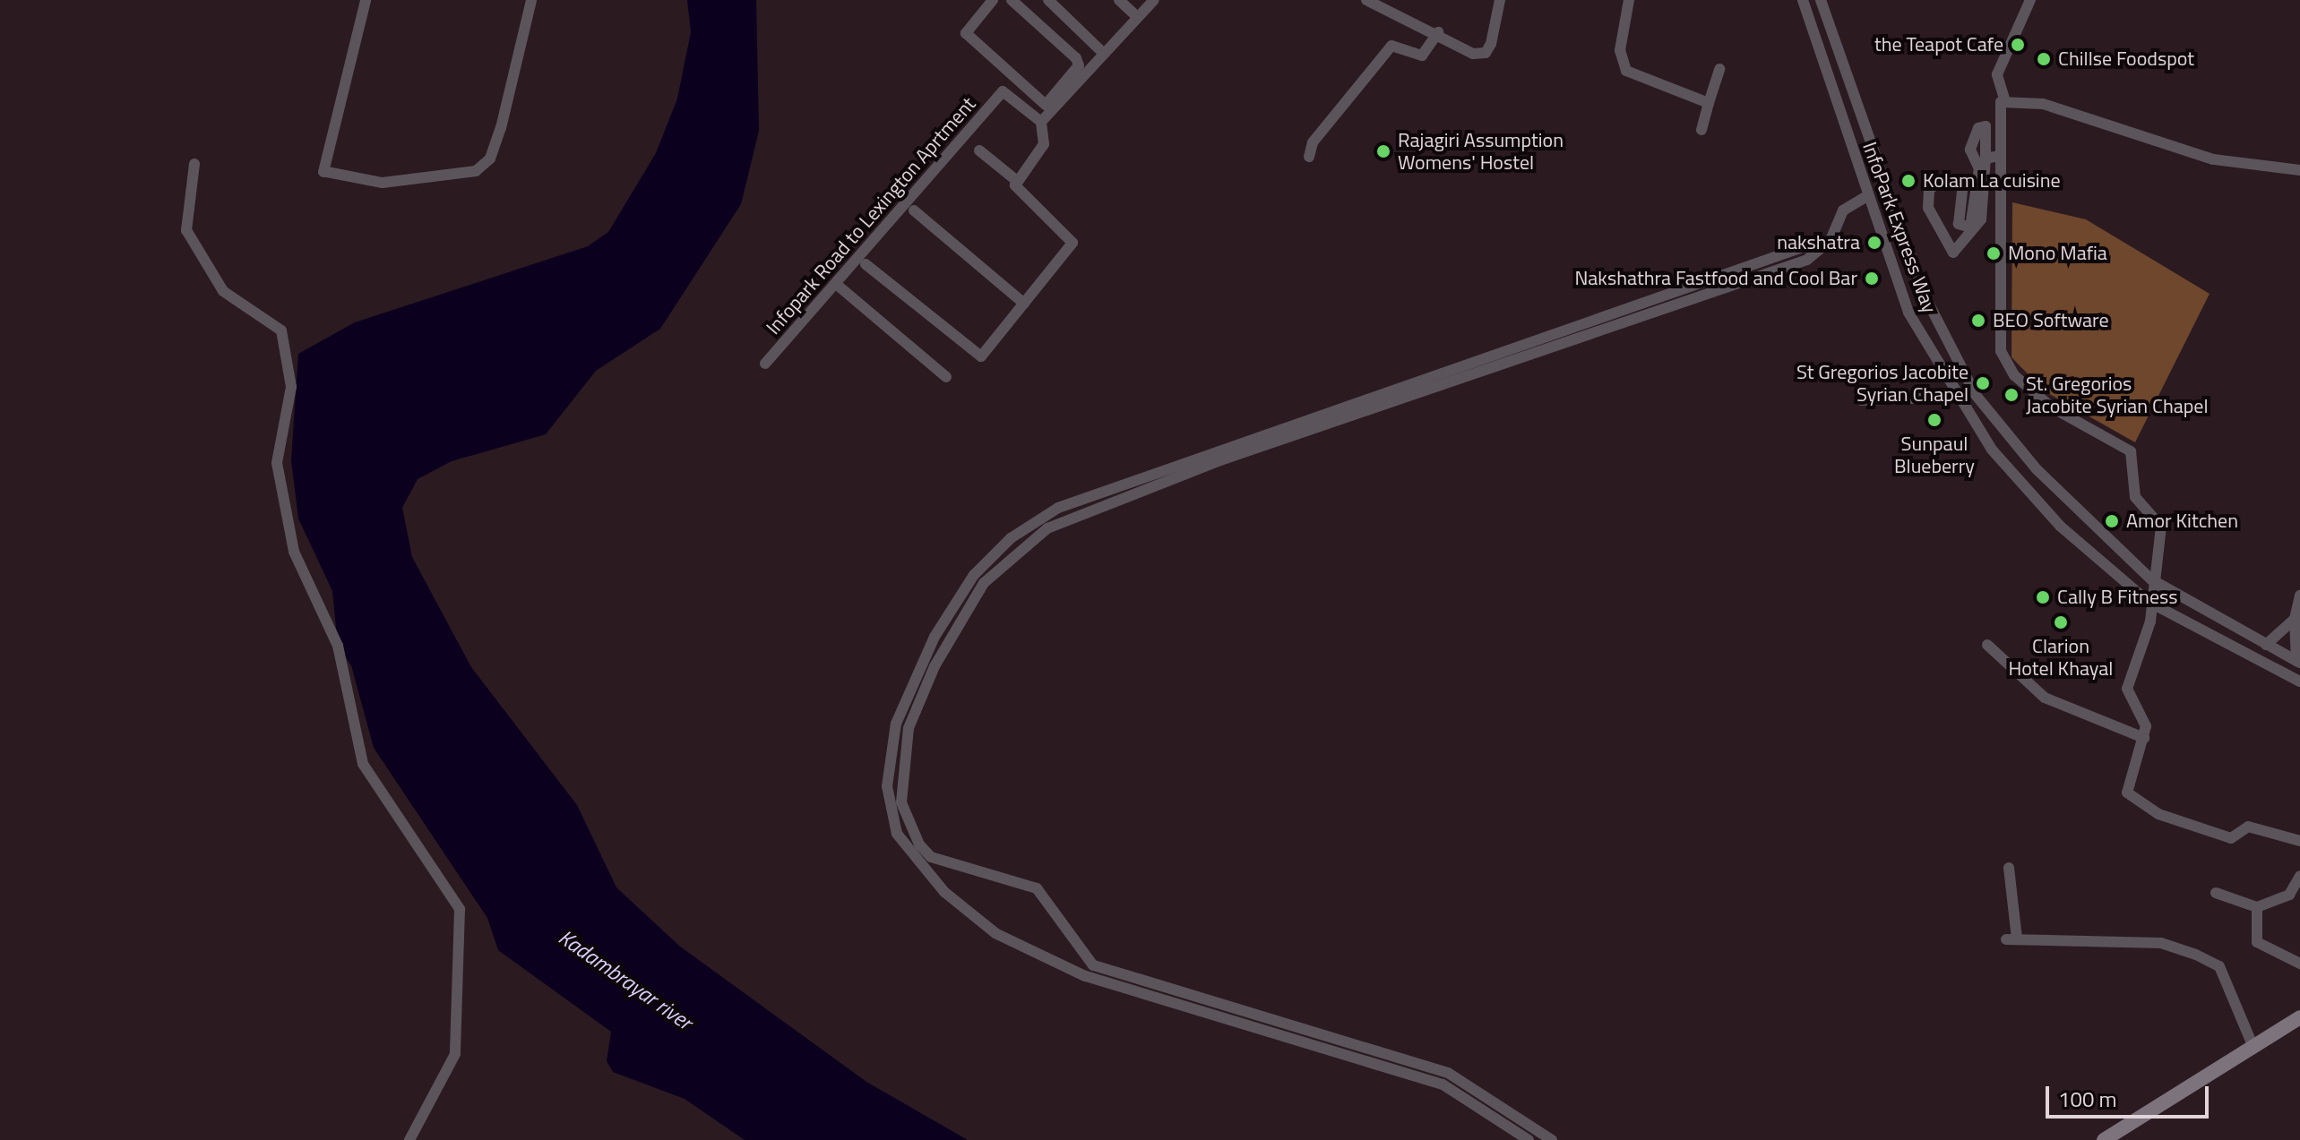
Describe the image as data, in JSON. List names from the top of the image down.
{
  "streets": {
    "street": ["Infopark Road to Lexington Aprtment", "InfoPark Express Way"]
  },
  "water": ["Kadambrayar river"],
  "places": [
    "the Teapot Cafe",
    "Chillse Foodspot",
    "Rajagiri Assumption Womens' Hostel",
    "Kolam La cuisine",
    "nakshatra",
    "Mono Mafia",
    "Nakshathra Fastfood and Cool Bar",
    "BEO Software",
    "St Gregorios Jacobite Syrian Chapel",
    "St. Gregorios Jacobite Syrian Chapel",
    "Sunpaul Blueberry",
    "Amor Kitchen",
    "Cally B Fitness",
    "Clarion Hotel Khayal"
  ],
  "scale_bar": "100 m"
}
